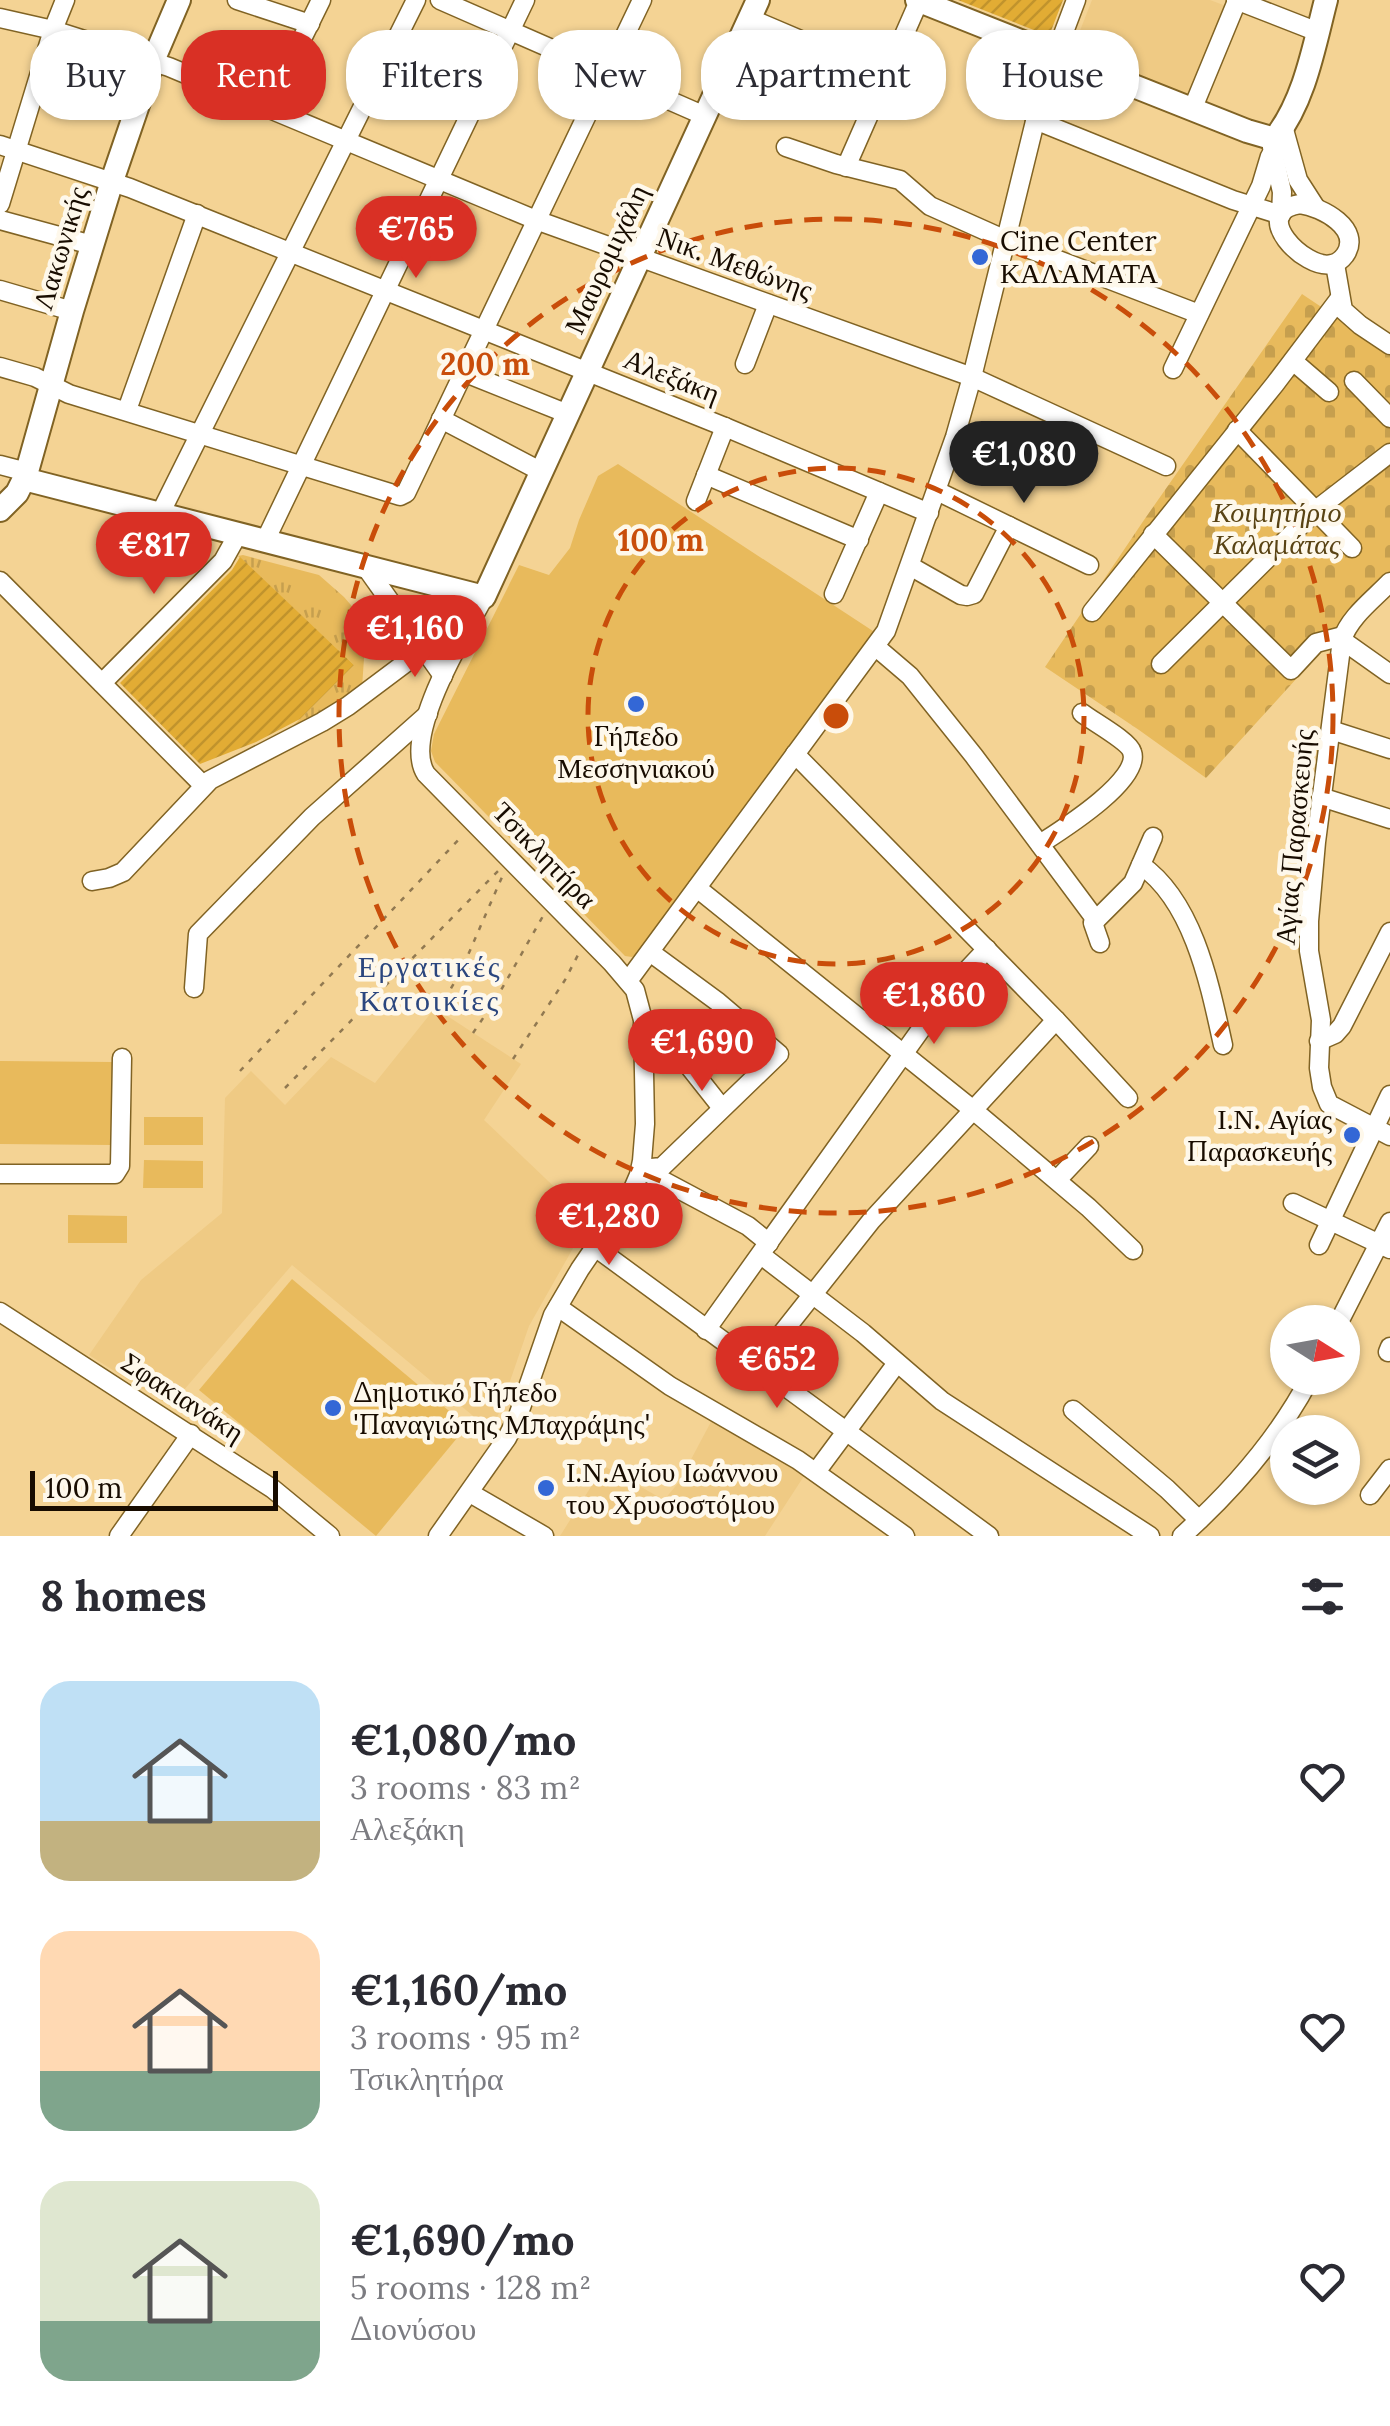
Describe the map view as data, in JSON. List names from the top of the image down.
{
  "streets": {
    "main road": ["Λακωνικής", "Μαυρομιχάλη"],
    "street": [
      "Νικ. Μεθώνης",
      "Αλεξάκη",
      "Αγίας Παρασκευής",
      "Τσικλητήρα",
      "Σφακιανάκη"
    ]
  },
  "crossings": [
    ["Λακωνικής", "Αλεξάκη"],
    ["Μαυρομιχάλη", "Νικ. Μεθώνης"],
    ["Μαυρομιχάλη", "Αλεξάκη"]
  ],
  "districts": ["Εργατικές Κατοικίες"],
  "parks": ["Κοιμητήριο Καλαμάτας"],
  "places": [
    "Cine Center ΚΑΛΑΜΑΤΑ",
    "Γήπεδο Μεσσηνιακού",
    "Ι.Ν. Αγίας Παρασκευής",
    "Δημοτικό Γήπεδο 'Παναγιώτης Μπαχράμης'",
    "Ι.Ν.Αγίου Ιωάννου του Χρυσοστόμου"
  ],
  "scale_bar": "100 m",
  "north": "right",
  "page": {
    "chip": [
      "Buy",
      "Rent",
      "Filters",
      "New",
      "Apartment",
      "House"
    ],
    "price": [
      "€765",
      "€1,080",
      "€817",
      "€1,160",
      "€1,860",
      "€1,690",
      "€1,280",
      "€652"
    ],
    "scale": "100 m",
    "heading": "8 homes",
    "list": [
      {
        "name": "€1,080/mo",
        "note": "3 rooms · 83 m² · Αλεξάκη"
      },
      {
        "name": "€1,160/mo",
        "note": "3 rooms · 95 m² · Τσικλητήρα"
      },
      {
        "name": "€1,690/mo",
        "note": "5 rooms · 128 m² · Διονύσου"
      }
    ]
  },
  "rings": ["200 m", "100 m"]
}
